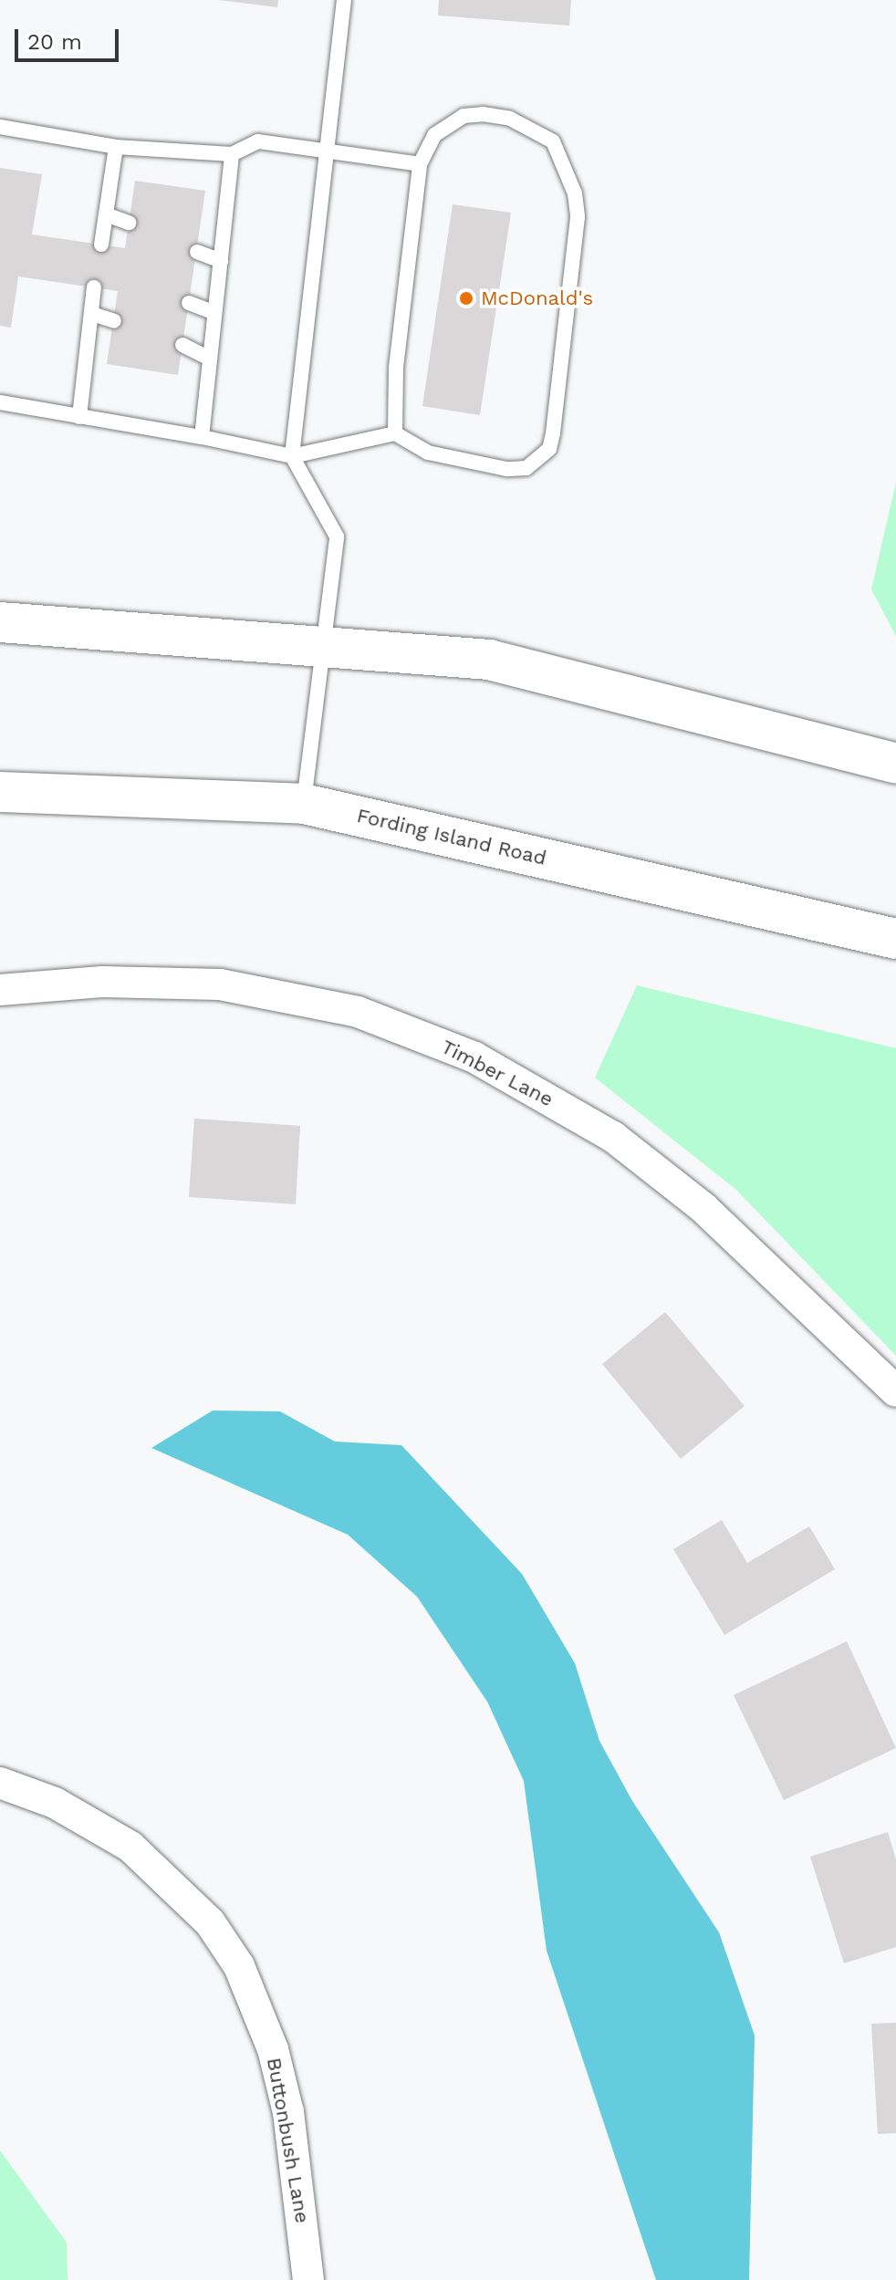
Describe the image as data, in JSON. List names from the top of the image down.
{
  "streets": {
    "highway": ["Fording Island Road"],
    "street": ["Timber Lane", "Buttonbush Lane"]
  },
  "places": ["McDonald's"],
  "scale_bar": "20 m"
}
